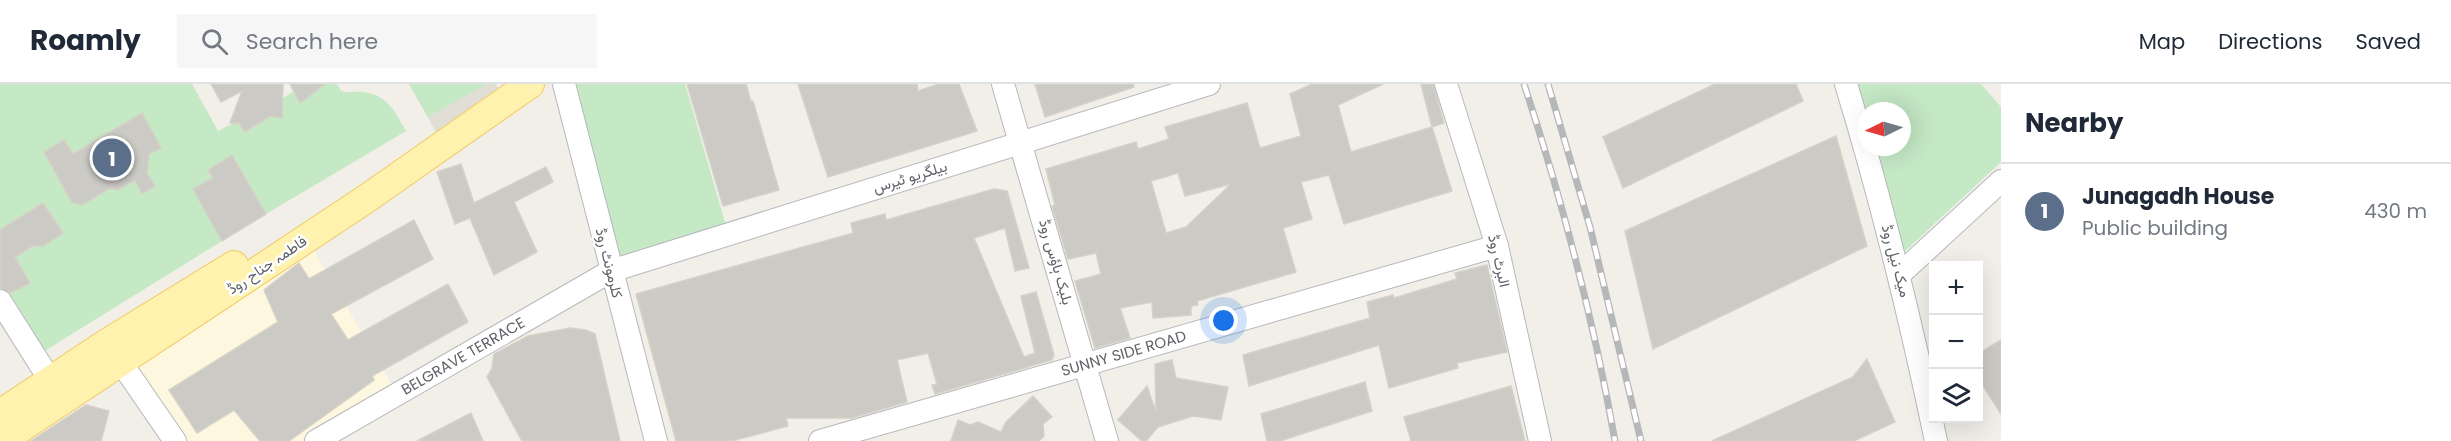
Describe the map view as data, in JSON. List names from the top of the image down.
{
  "streets": {
    "main road": ["فاطمہ جناح روڈ"],
    "street": [
      "بیلگریو ٹیرس",
      "البرٹ روڈ",
      "میک نیل روڈ",
      "بلیک ہاؤس روڈ",
      "کلرمونٹ روڈ",
      "SUNNY SIDE ROAD",
      "BELGRAVE TERRACE"
    ]
  },
  "crossings": [
    ["بیلگریو ٹیرس", "بلیک ہاؤس روڈ"],
    ["بیلگریو ٹیرس", "کلرمونٹ روڈ"],
    ["بیلگریو ٹیرس", "BELGRAVE TERRACE"],
    ["البرٹ روڈ", "SUNNY SIDE ROAD"],
    ["بلیک ہاؤس روڈ", "SUNNY SIDE ROAD"],
    ["کلرمونٹ روڈ", "BELGRAVE TERRACE"]
  ],
  "north": "left",
  "page": {
    "header": "Roamly",
    "search": "Search here",
    "nav": ["Map", "Directions", "Saved"],
    "heading": "Nearby",
    "pins": "1",
    "list": [
      {
        "mark": "1",
        "name": "Junagadh House",
        "note": "Public building",
        "value": "430 m"
      }
    ],
    "map_buttons": ["+", "−"]
  }
}
